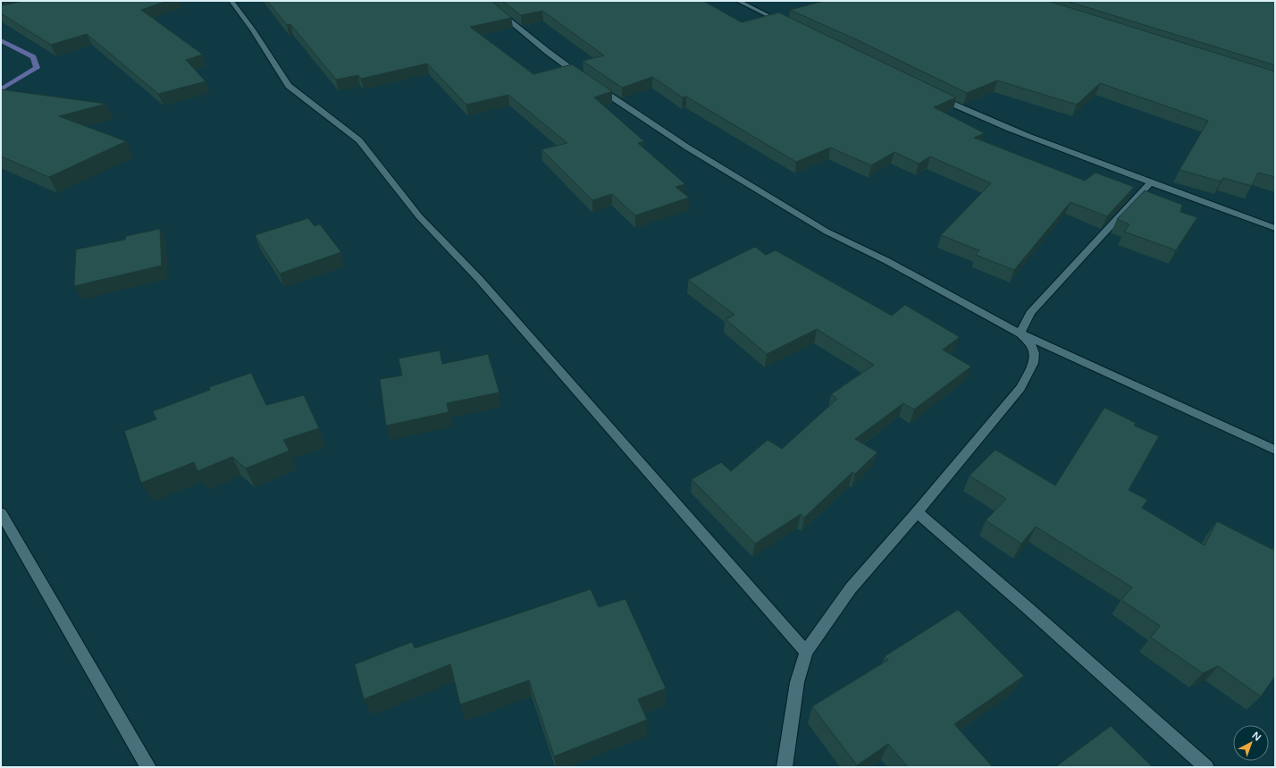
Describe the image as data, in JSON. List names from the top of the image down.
{
  "north": "top right"
}
